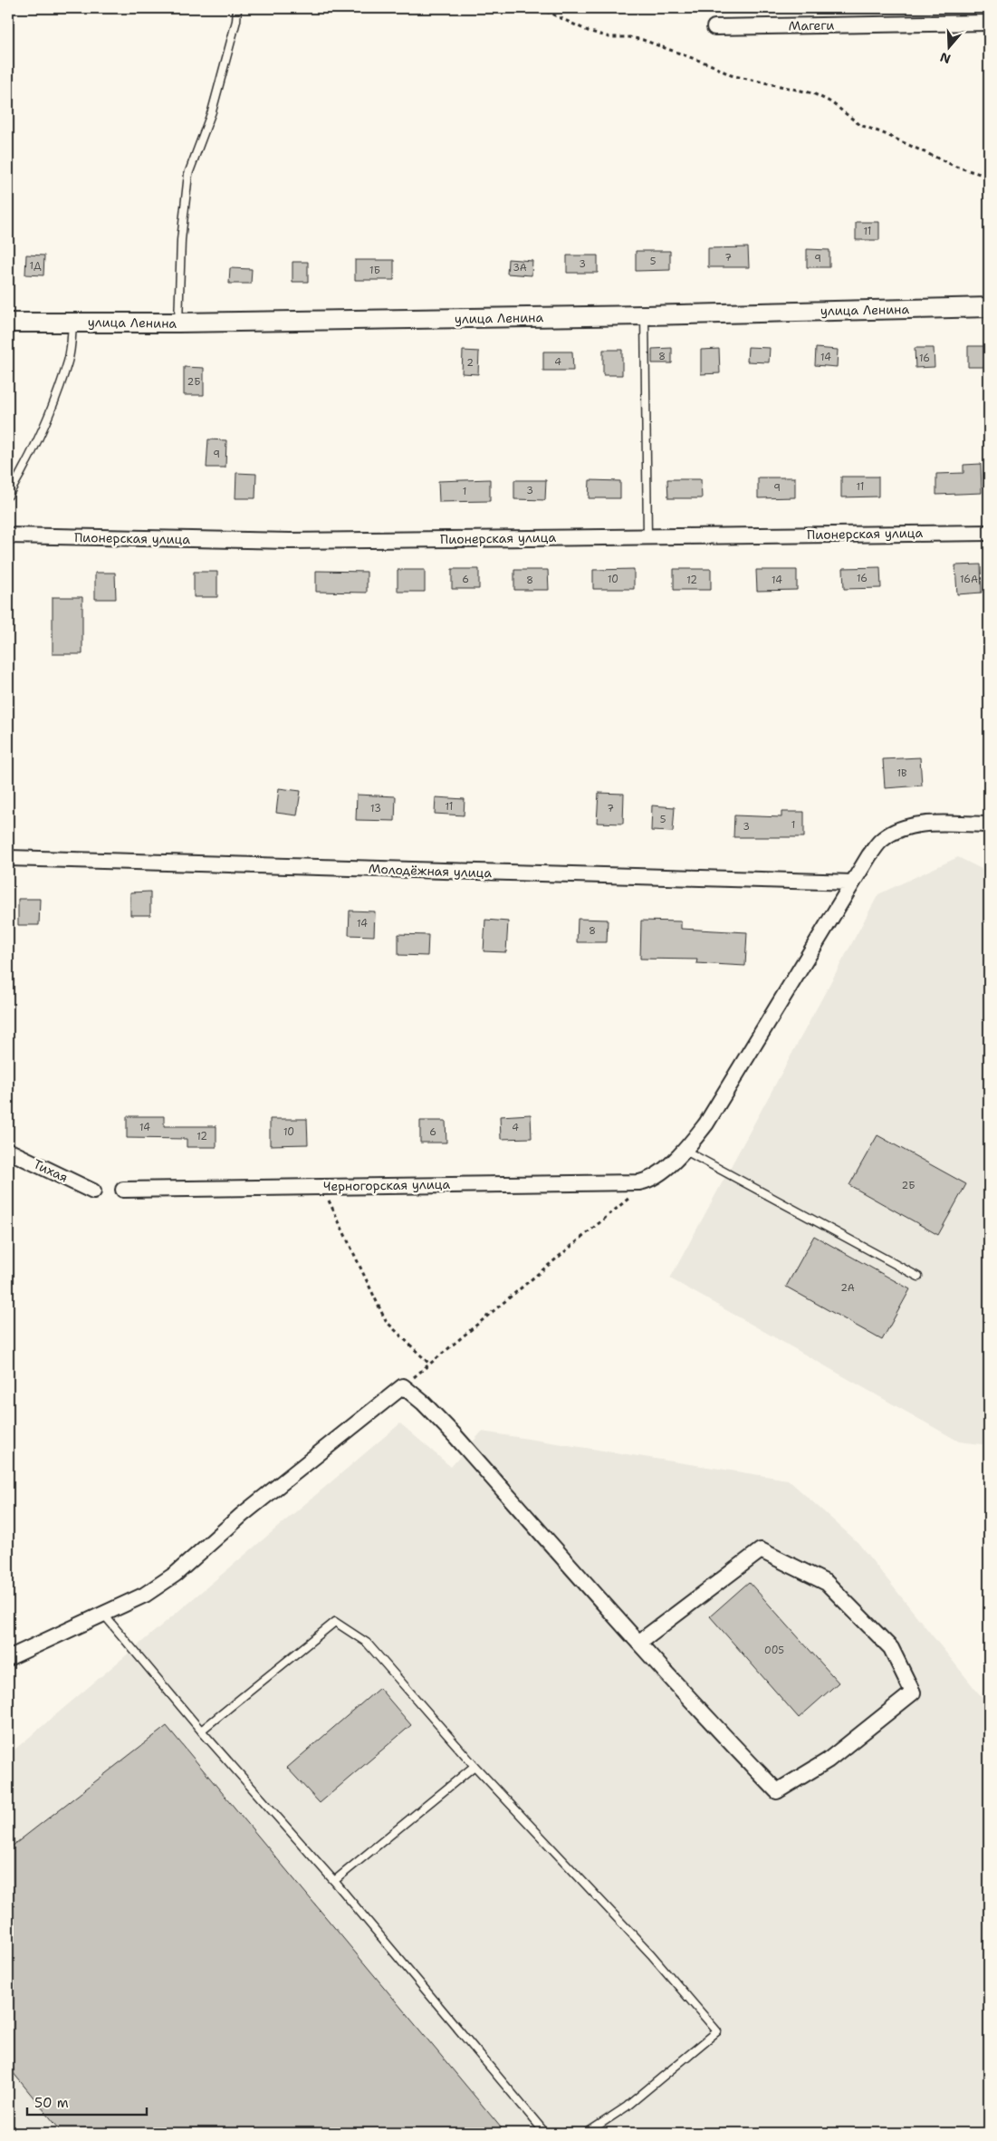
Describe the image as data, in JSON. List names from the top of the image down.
{
  "streets": {
    "street": [
      "Магеги",
      "улица Ленина",
      "Пионерская улица",
      "Молодёжная улица",
      "Тихая",
      "Черногорская улица"
    ]
  },
  "house_numbers": [
    "11",
    "7",
    "9",
    "5",
    "3",
    "1Д",
    "3А",
    "1Б",
    "8",
    "14",
    "16",
    "4",
    "2",
    "2Б",
    "9",
    "11",
    "9",
    "3",
    "1",
    "16",
    "6",
    "10",
    "16А",
    "8",
    "12",
    "14",
    "1В",
    "11",
    "13",
    "7",
    "5",
    "1",
    "3",
    "14",
    "8",
    "14",
    "4",
    "10",
    "6",
    "12",
    "2Б",
    "2А",
    "005"
  ],
  "scale_bar": "50 m",
  "north": "bottom"
}
